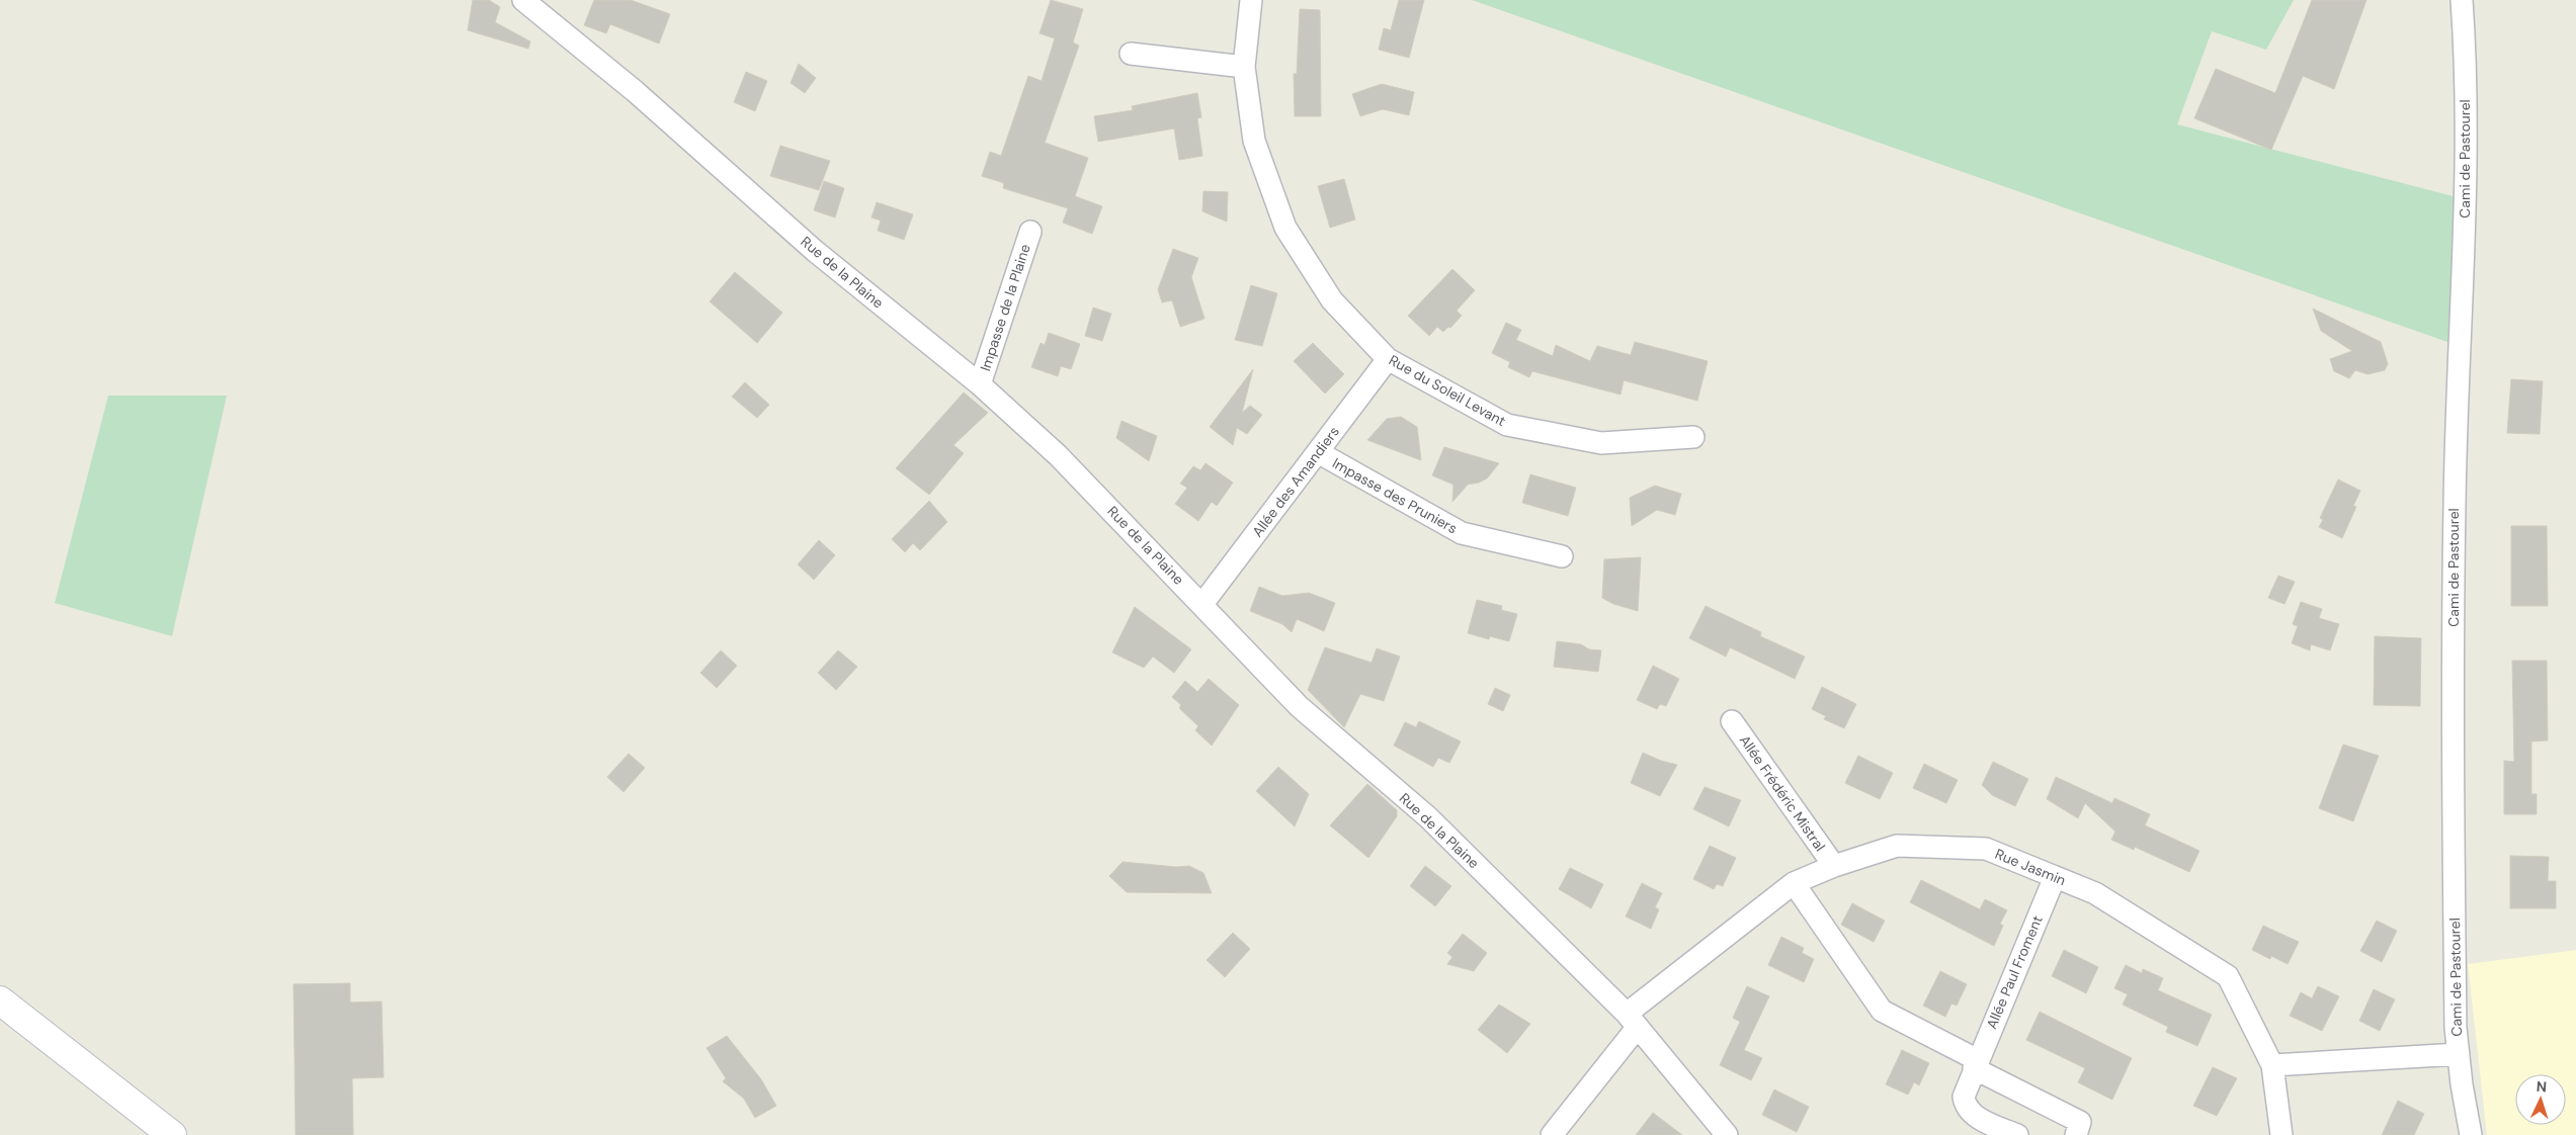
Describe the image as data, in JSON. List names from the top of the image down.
{
  "streets": {
    "street": [
      "Cami de Pastourel",
      "Rue de la Plaine",
      "Impasse de la Plaine",
      "Rue du Soleil Levant",
      "Allée des Amandiers",
      "Impasse des Pruniers",
      "Allée Frédéric Mistral",
      "Rue Jasmin",
      "Allée Paul Froment"
    ]
  },
  "crossings": [
    ["Rue de la Plaine", "Impasse de la Plaine"],
    ["Rue de la Plaine", "Allée des Amandiers"],
    ["Rue de la Plaine", "Rue Jasmin"],
    ["Rue du Soleil Levant", "Allée des Amandiers"],
    ["Allée des Amandiers", "Impasse des Pruniers"],
    ["Allée Frédéric Mistral", "Rue Jasmin"],
    ["Rue Jasmin", "Allée Paul Froment"]
  ],
  "north": "top"
}
